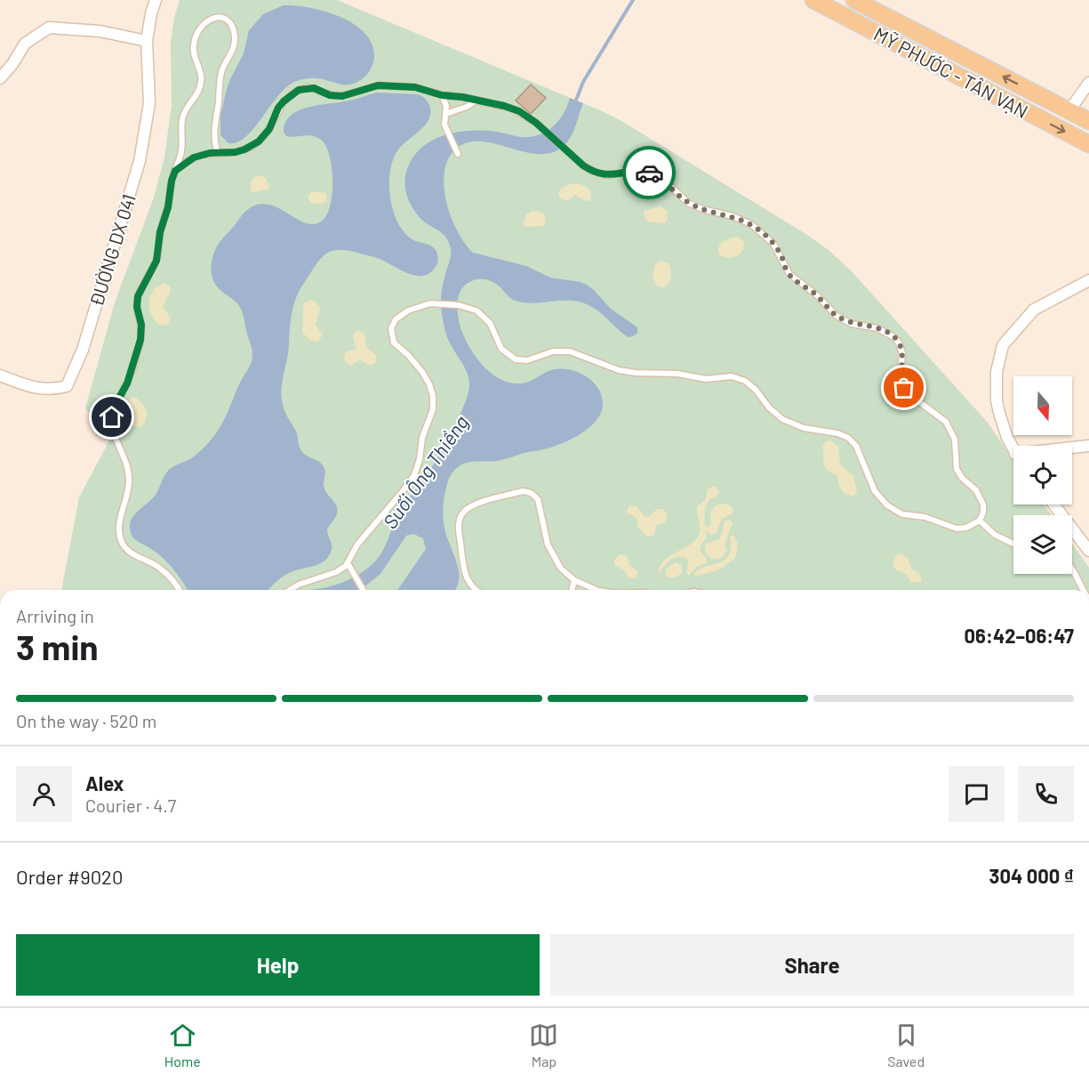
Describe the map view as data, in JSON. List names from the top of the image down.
{
  "streets": {
    "main road": ["MỸ PHƯỚC - TÂN VẠN"],
    "street": ["ĐƯỜNG DX 041"]
  },
  "water": ["Suối Ông Thiềng"],
  "north": "bottom",
  "page": {
    "heading": ["3 min", "Arriving in", "06:42–06:47"],
    "panel": [
      "Alex",
      "Courier · 4.7",
      "Order #9020",
      "304 000 ₫"
    ],
    "bar": "On the way · 520 m",
    "buttons": ["Help", "Share"],
    "tabs": ["Home", "Map", "Saved"]
  }
}
